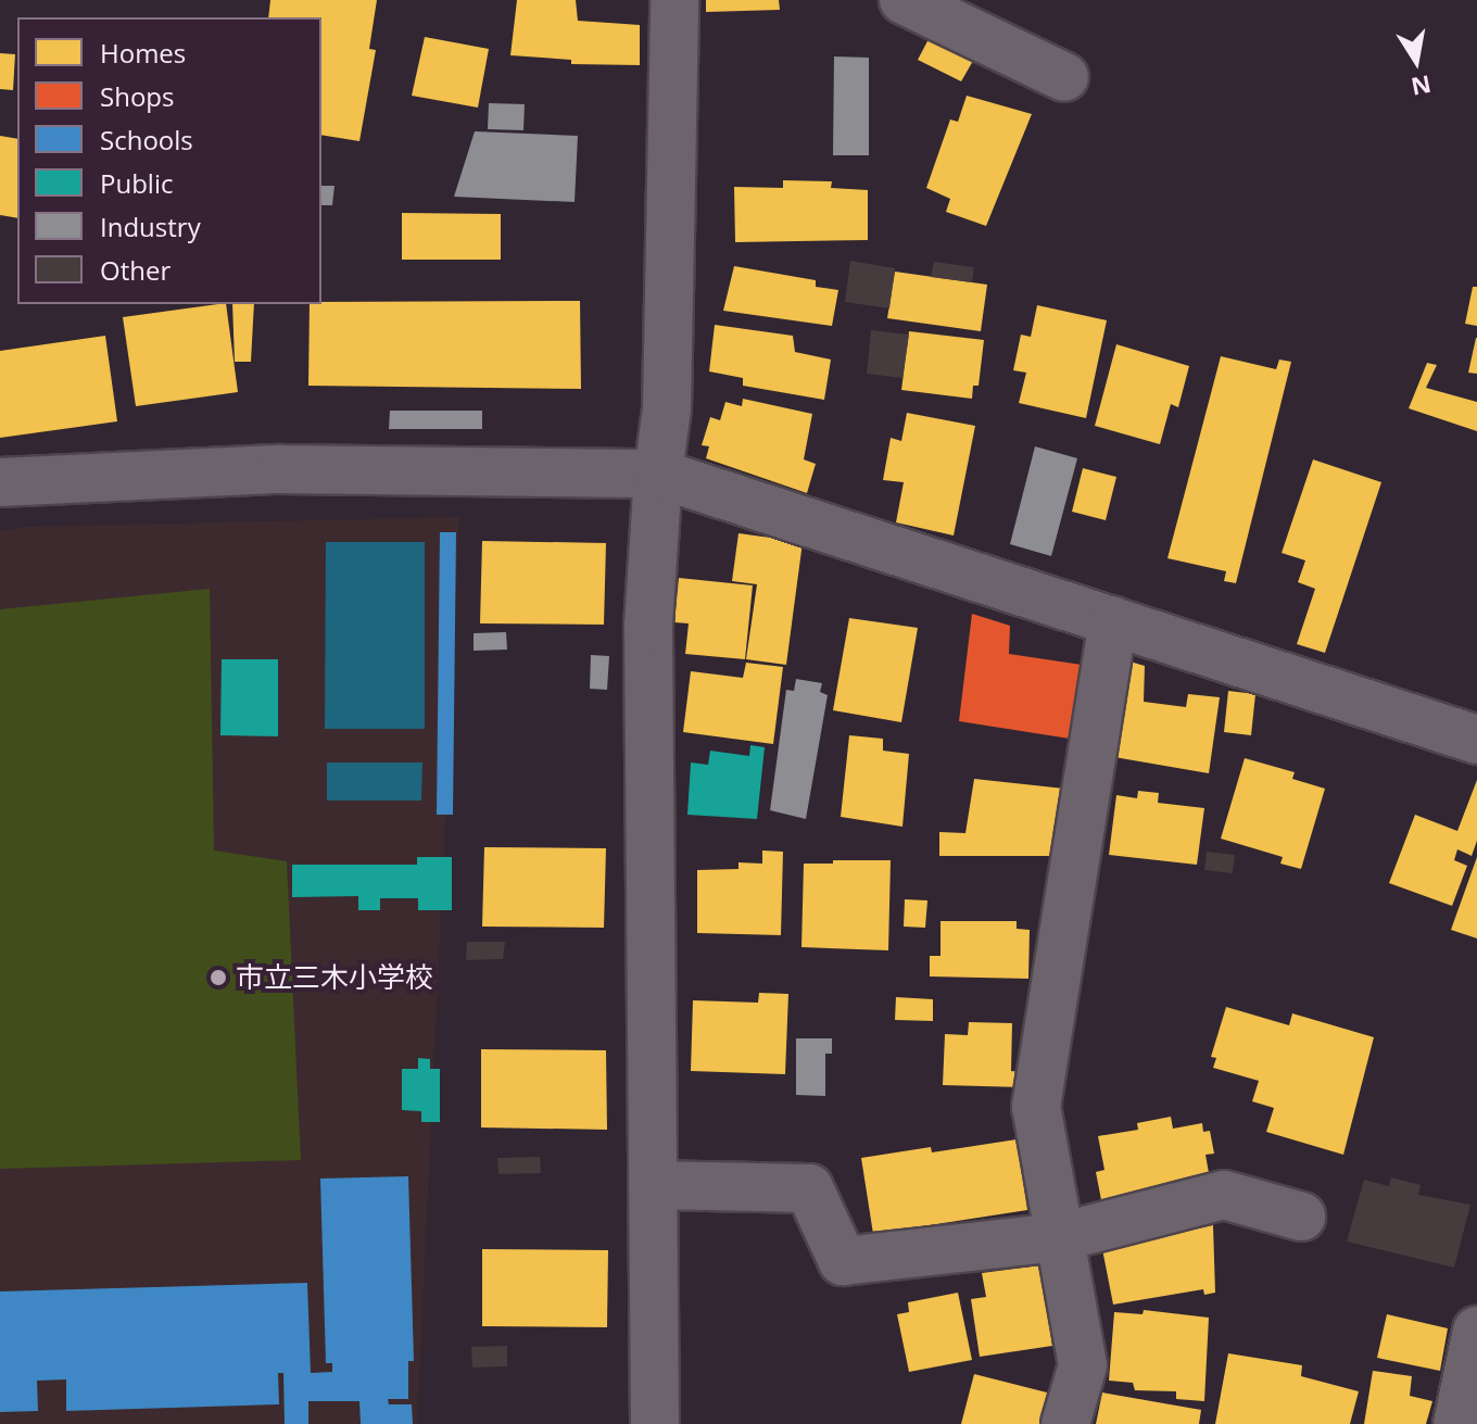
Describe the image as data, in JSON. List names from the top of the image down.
{
  "places": ["市立三木小学校"],
  "legend": [
    "Homes",
    "Shops",
    "Schools",
    "Public",
    "Industry",
    "Other"
  ],
  "north": "bottom"
}
